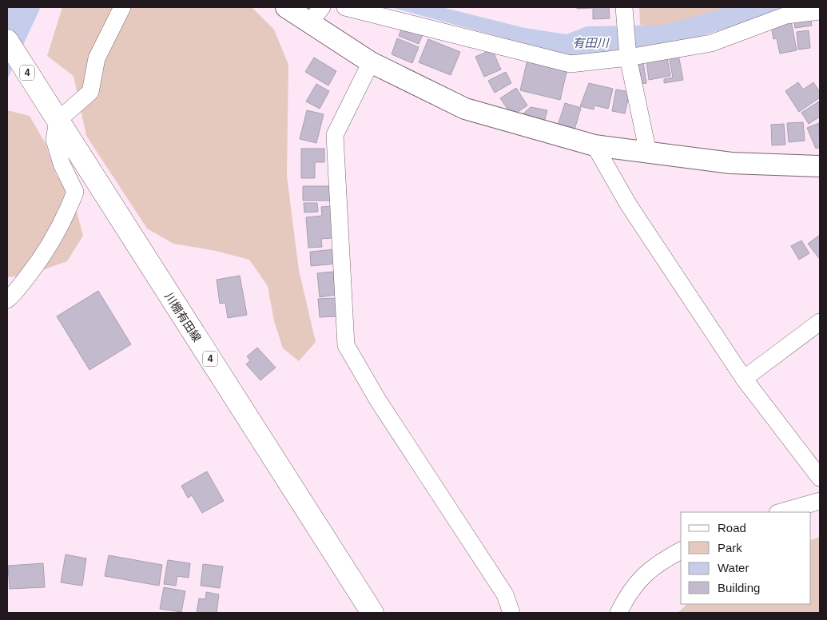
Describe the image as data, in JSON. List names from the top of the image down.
{
  "streets": {
    "main road": ["4", "川棚有田線"]
  },
  "water": ["有田川"],
  "legend": [
    "Road",
    "Park",
    "Water",
    "Building"
  ]
}
